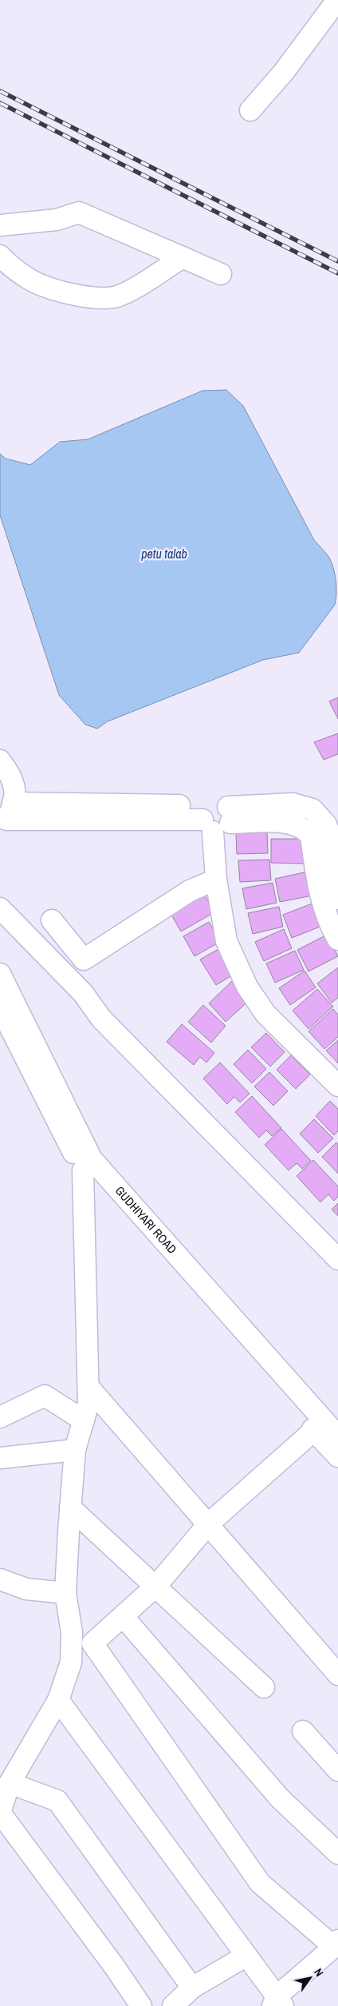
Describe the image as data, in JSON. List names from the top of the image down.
{
  "streets": {
    "street": ["GUDHIYARI ROAD"]
  },
  "water": ["petu talab"],
  "north": "top right"
}
